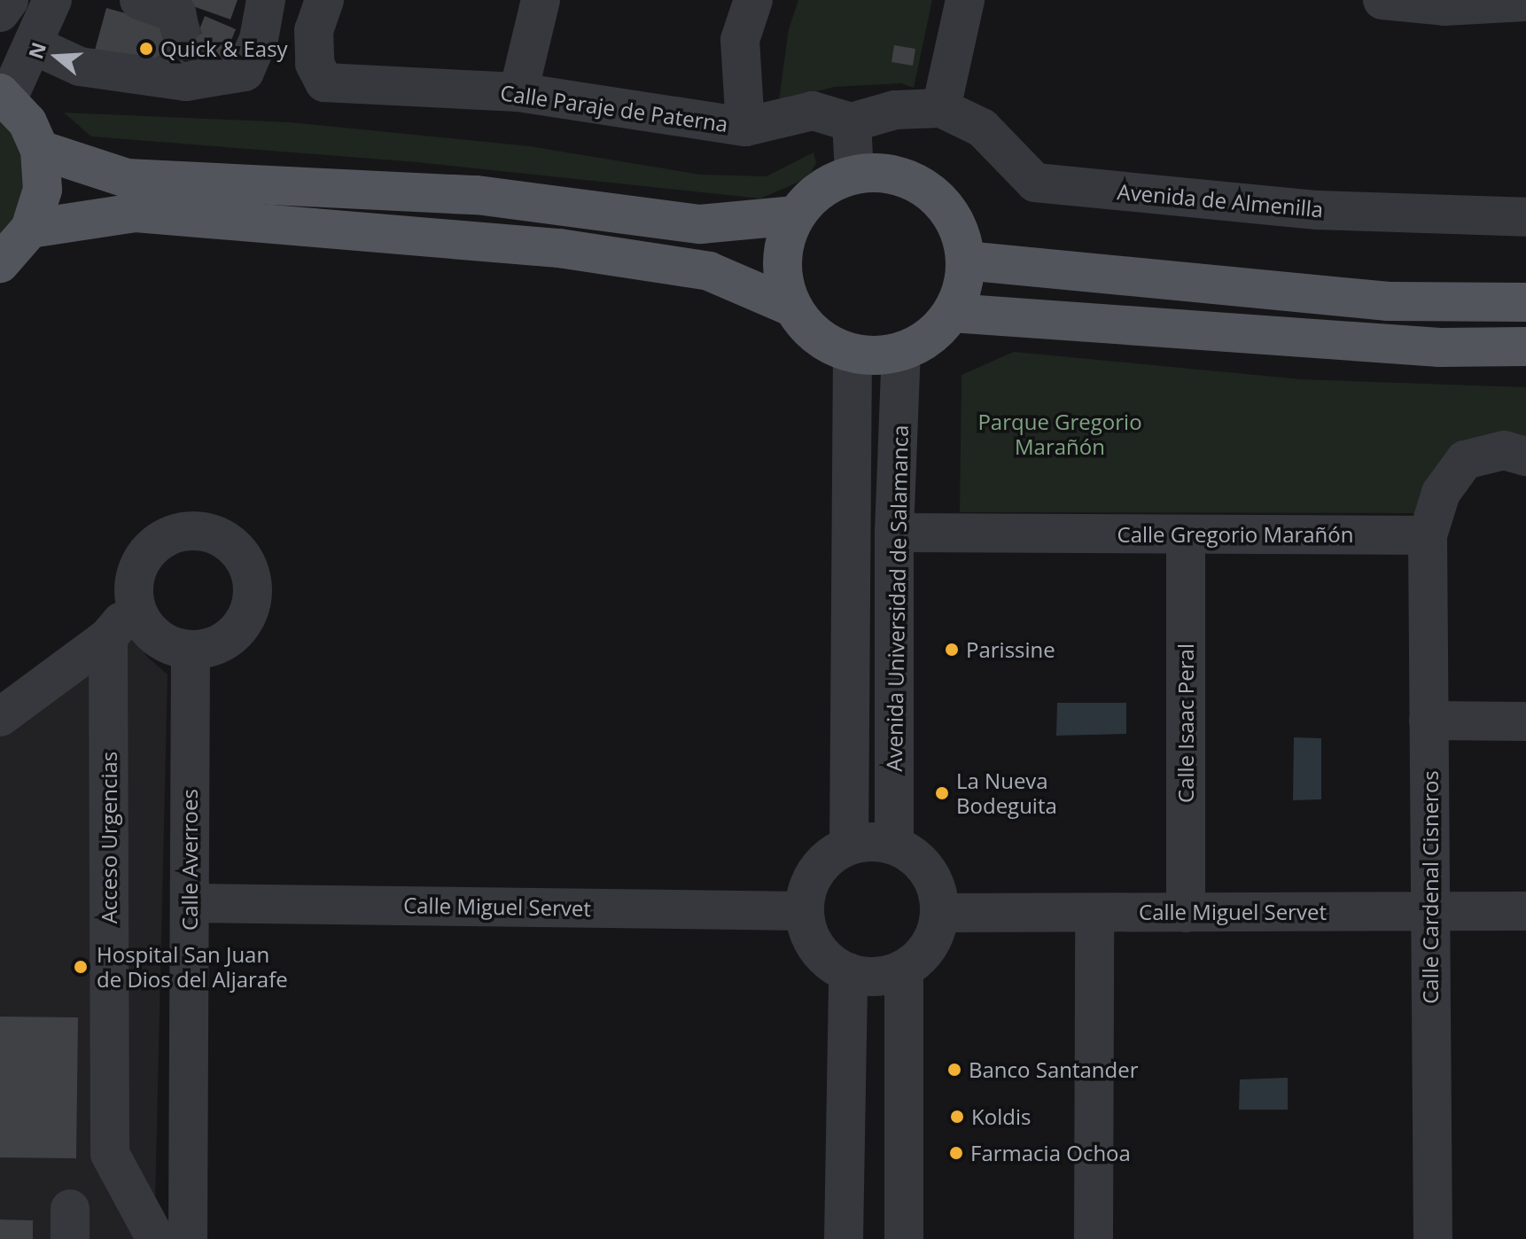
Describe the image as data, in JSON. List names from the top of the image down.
{
  "streets": {
    "street": [
      "Calle Paraje de Paterna",
      "Avenida de Almenilla",
      "Calle Gregorio Marañón",
      "Avenida Universidad de Salamanca",
      "Calle Isaac Peral",
      "Acceso Urgencias",
      "Calle Averroes",
      "Calle Cardenal Cisneros",
      "Calle Miguel Servet"
    ]
  },
  "crossings": [
    ["Calle Gregorio Marañón", "Avenida Universidad de Salamanca"],
    ["Calle Gregorio Marañón", "Calle Isaac Peral"],
    ["Calle Gregorio Marañón", "Calle Cardenal Cisneros"],
    ["Avenida Universidad de Salamanca", "Calle Miguel Servet"],
    ["Calle Isaac Peral", "Calle Miguel Servet"],
    ["Calle Averroes", "Calle Miguel Servet"],
    ["Calle Cardenal Cisneros", "Calle Miguel Servet"]
  ],
  "parks": ["Parque Gregorio Marañón"],
  "places": [
    "Quick & Easy",
    "Parissine",
    "La Nueva Bodeguita",
    "Hospital San Juan de Dios del Aljarafe",
    "Banco Santander",
    "Koldis",
    "Farmacia Ochoa"
  ],
  "north": "left"
}
